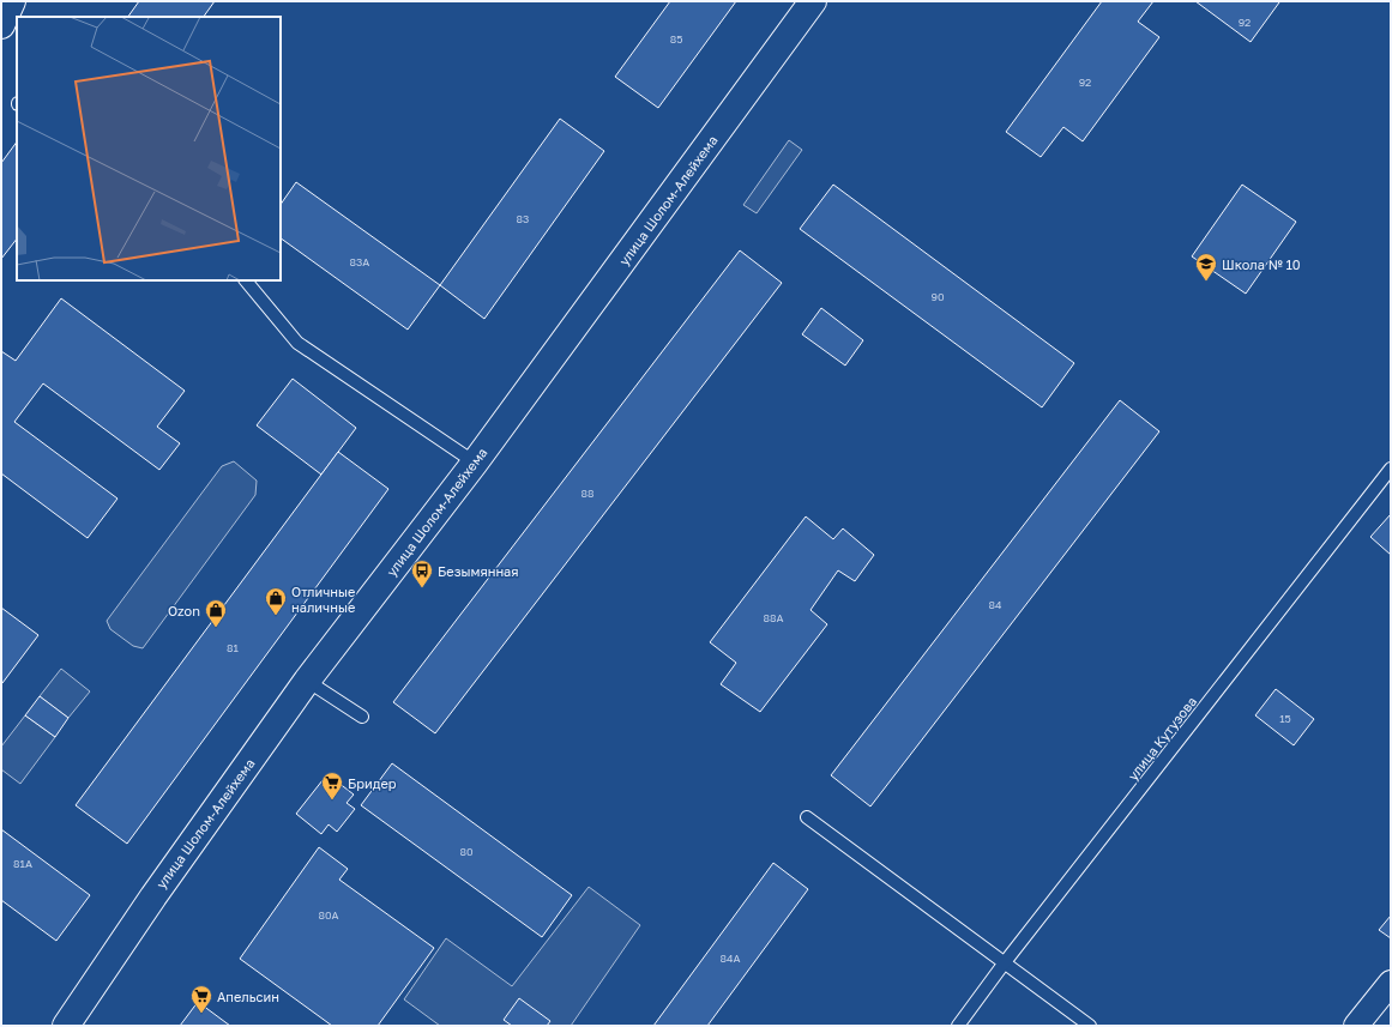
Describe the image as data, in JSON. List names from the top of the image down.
{
  "streets": {
    "main road": ["улица Шолом-Алейхема"],
    "lane": ["улица Кутузова"]
  },
  "places": {
    "school or university": ["Школа № 10"],
    "bus stop": ["Безымянная"],
    "shop": ["Отличные наличные", "Ozon"],
    "supermarket": ["Бридер", "Апельсин"]
  },
  "house_numbers": [
    "92",
    "85",
    "92",
    "83",
    "83А",
    "90",
    "88",
    "84",
    "88А",
    "81",
    "15",
    "80",
    "81А",
    "80А",
    "84А"
  ]
}
